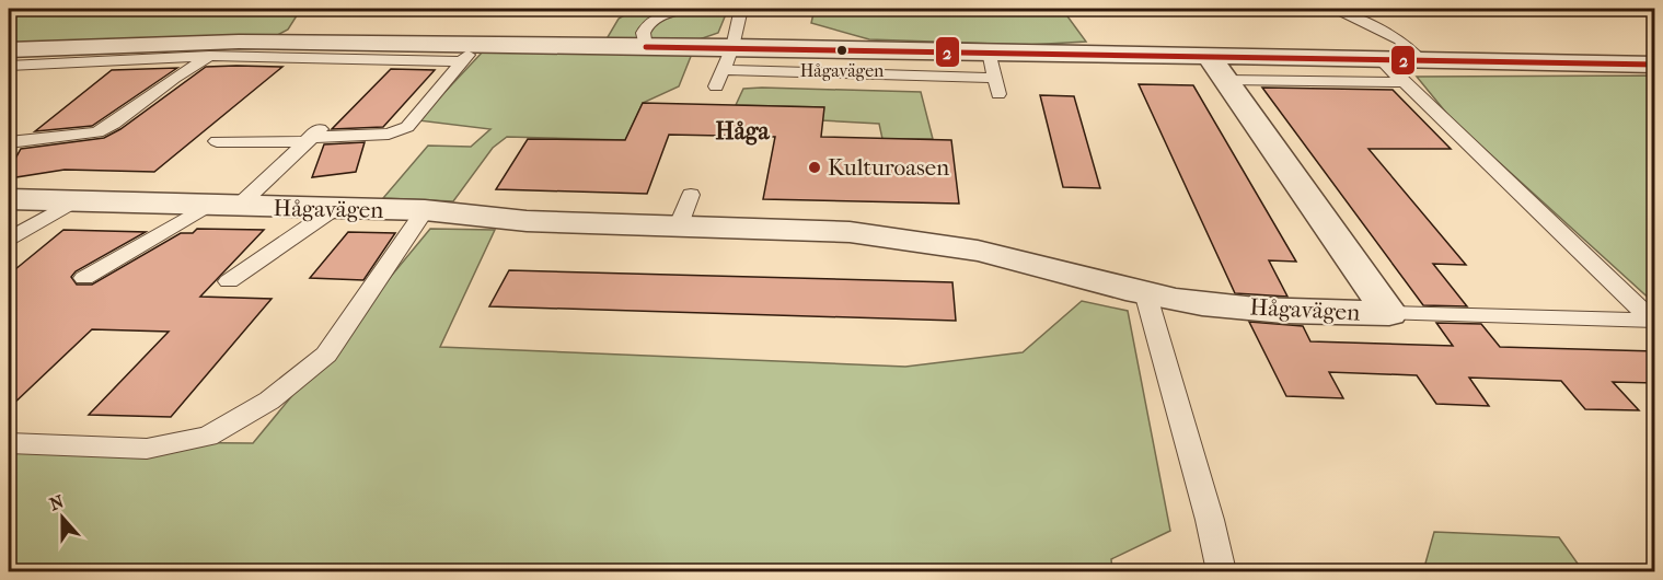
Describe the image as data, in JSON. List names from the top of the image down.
{
  "streets": {
    "street": ["Hågavägen"]
  },
  "districts": ["Håga"],
  "places": ["Hågavägen", "Kulturoasen"],
  "lines": ["transit line 2"],
  "north": "top"
}
